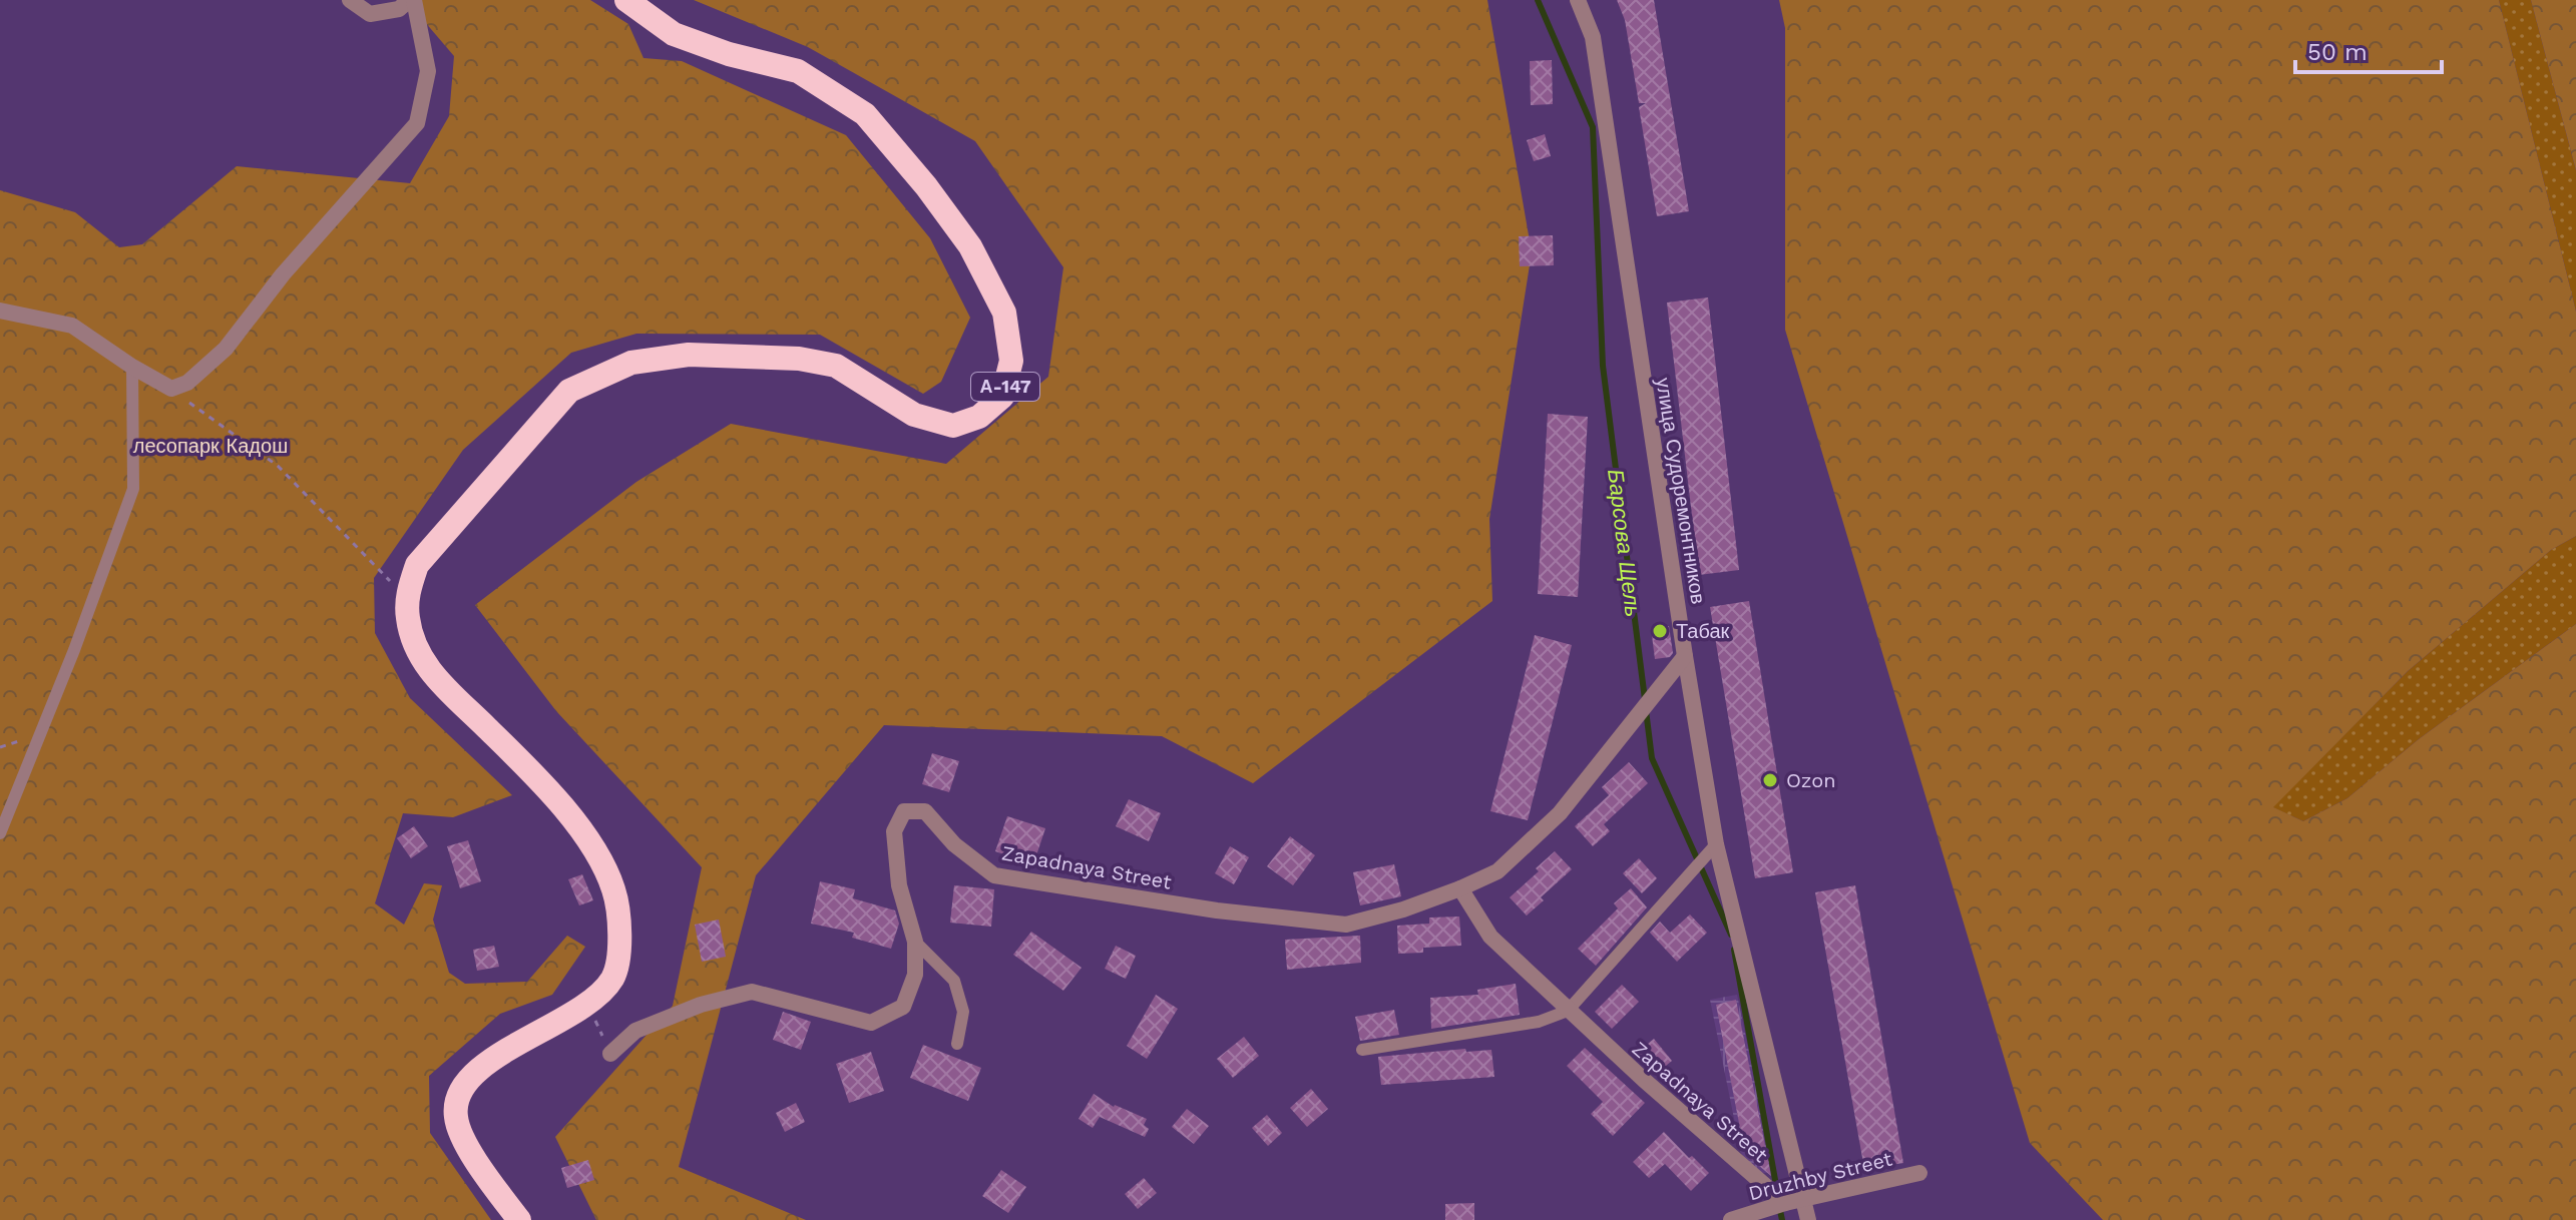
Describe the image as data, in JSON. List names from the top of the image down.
{
  "streets": {
    "highway": ["А-147"],
    "street": ["улица Судоремонтников", "Zapadnaya Street", "Druzhby Street"]
  },
  "crossings": [
    ["улица Судоремонтников", "Zapadnaya Street"],
    ["улица Судоремонтников", "Druzhby Street"],
    ["Zapadnaya Street", "Druzhby Street"]
  ],
  "water": ["Барсова Щель"],
  "parks": ["лесопарк Кадош"],
  "places": ["Табак", "Ozon"],
  "scale_bar": "50 m"
}
